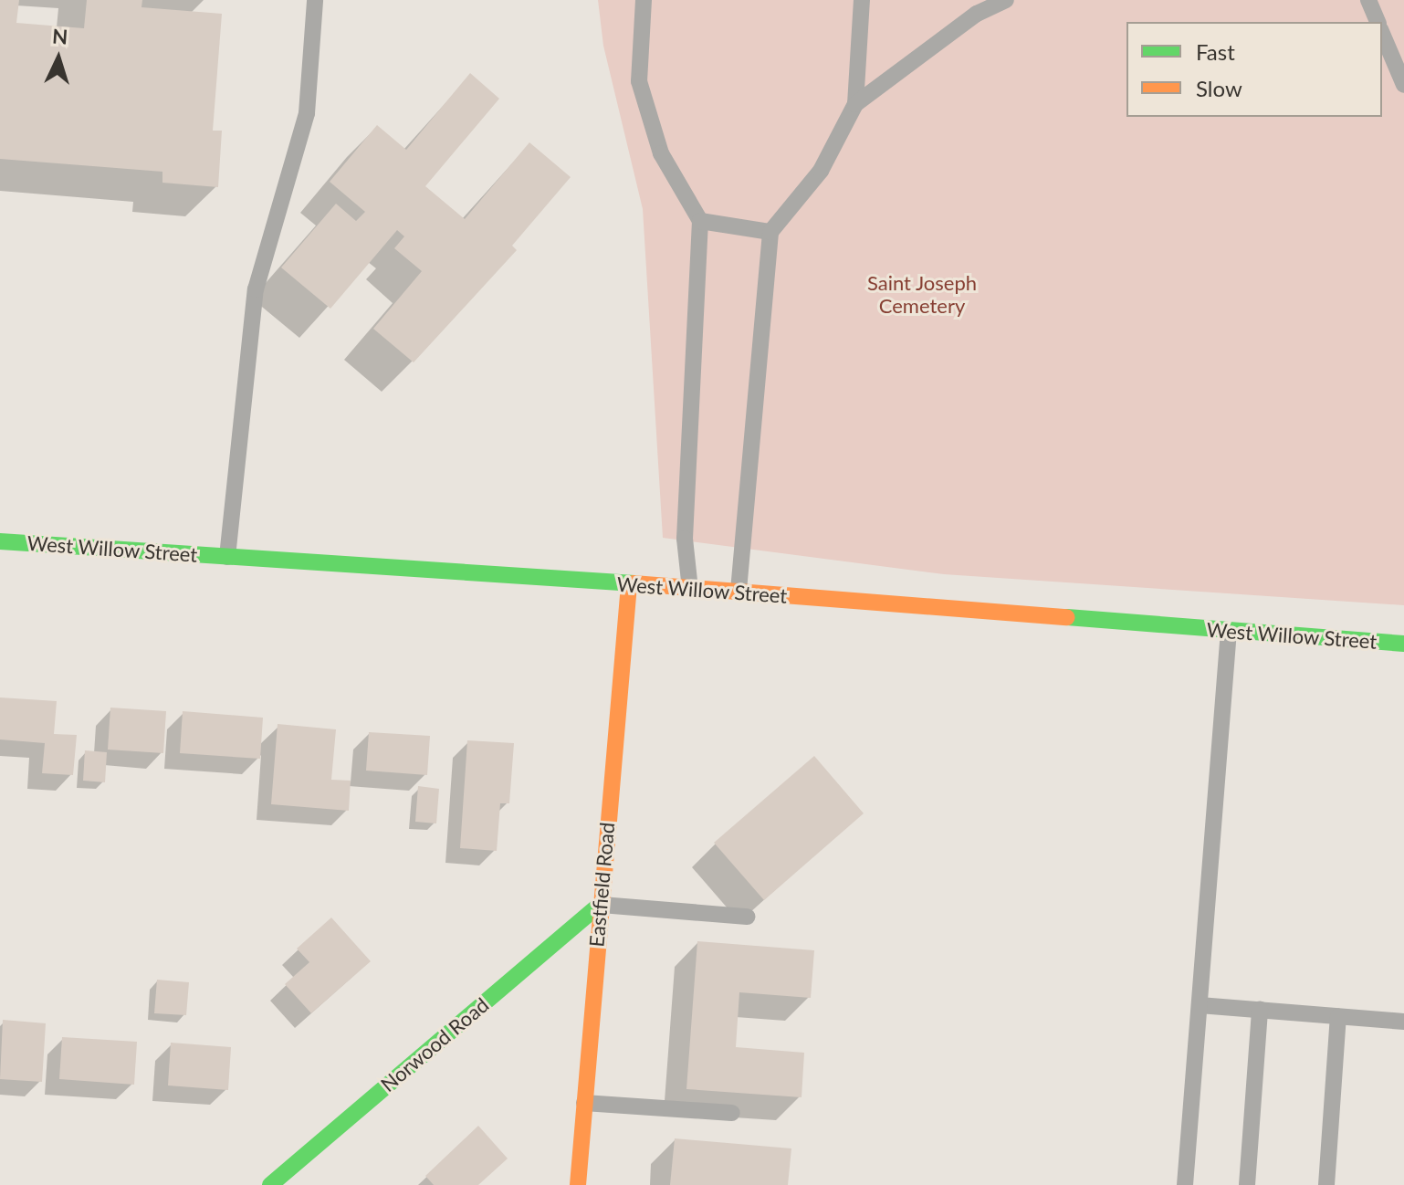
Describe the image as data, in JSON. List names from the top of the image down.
{
  "streets": {
    "street": ["West Willow Street", "Eastfield Road", "Norwood Road"]
  },
  "crossings": [
    ["West Willow Street", "Eastfield Road"],
    ["Eastfield Road", "Norwood Road"]
  ],
  "parks": ["Saint Joseph Cemetery"],
  "legend": ["Fast", "Slow"],
  "north": "top"
}
